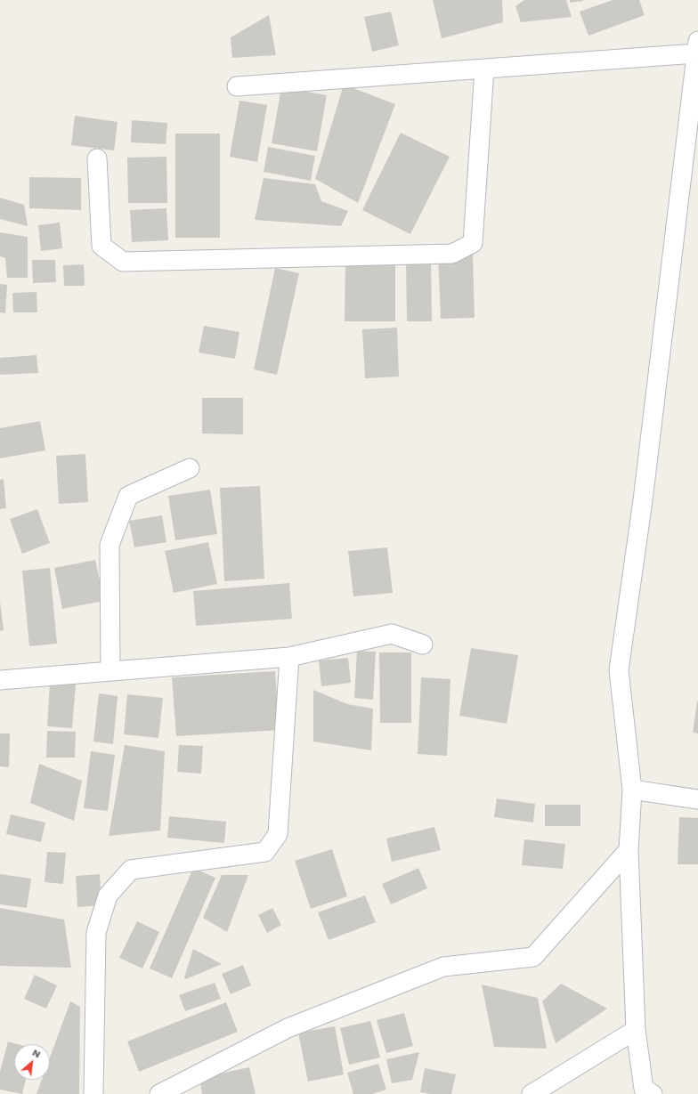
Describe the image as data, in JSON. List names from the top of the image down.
{
  "north": "top right"
}
